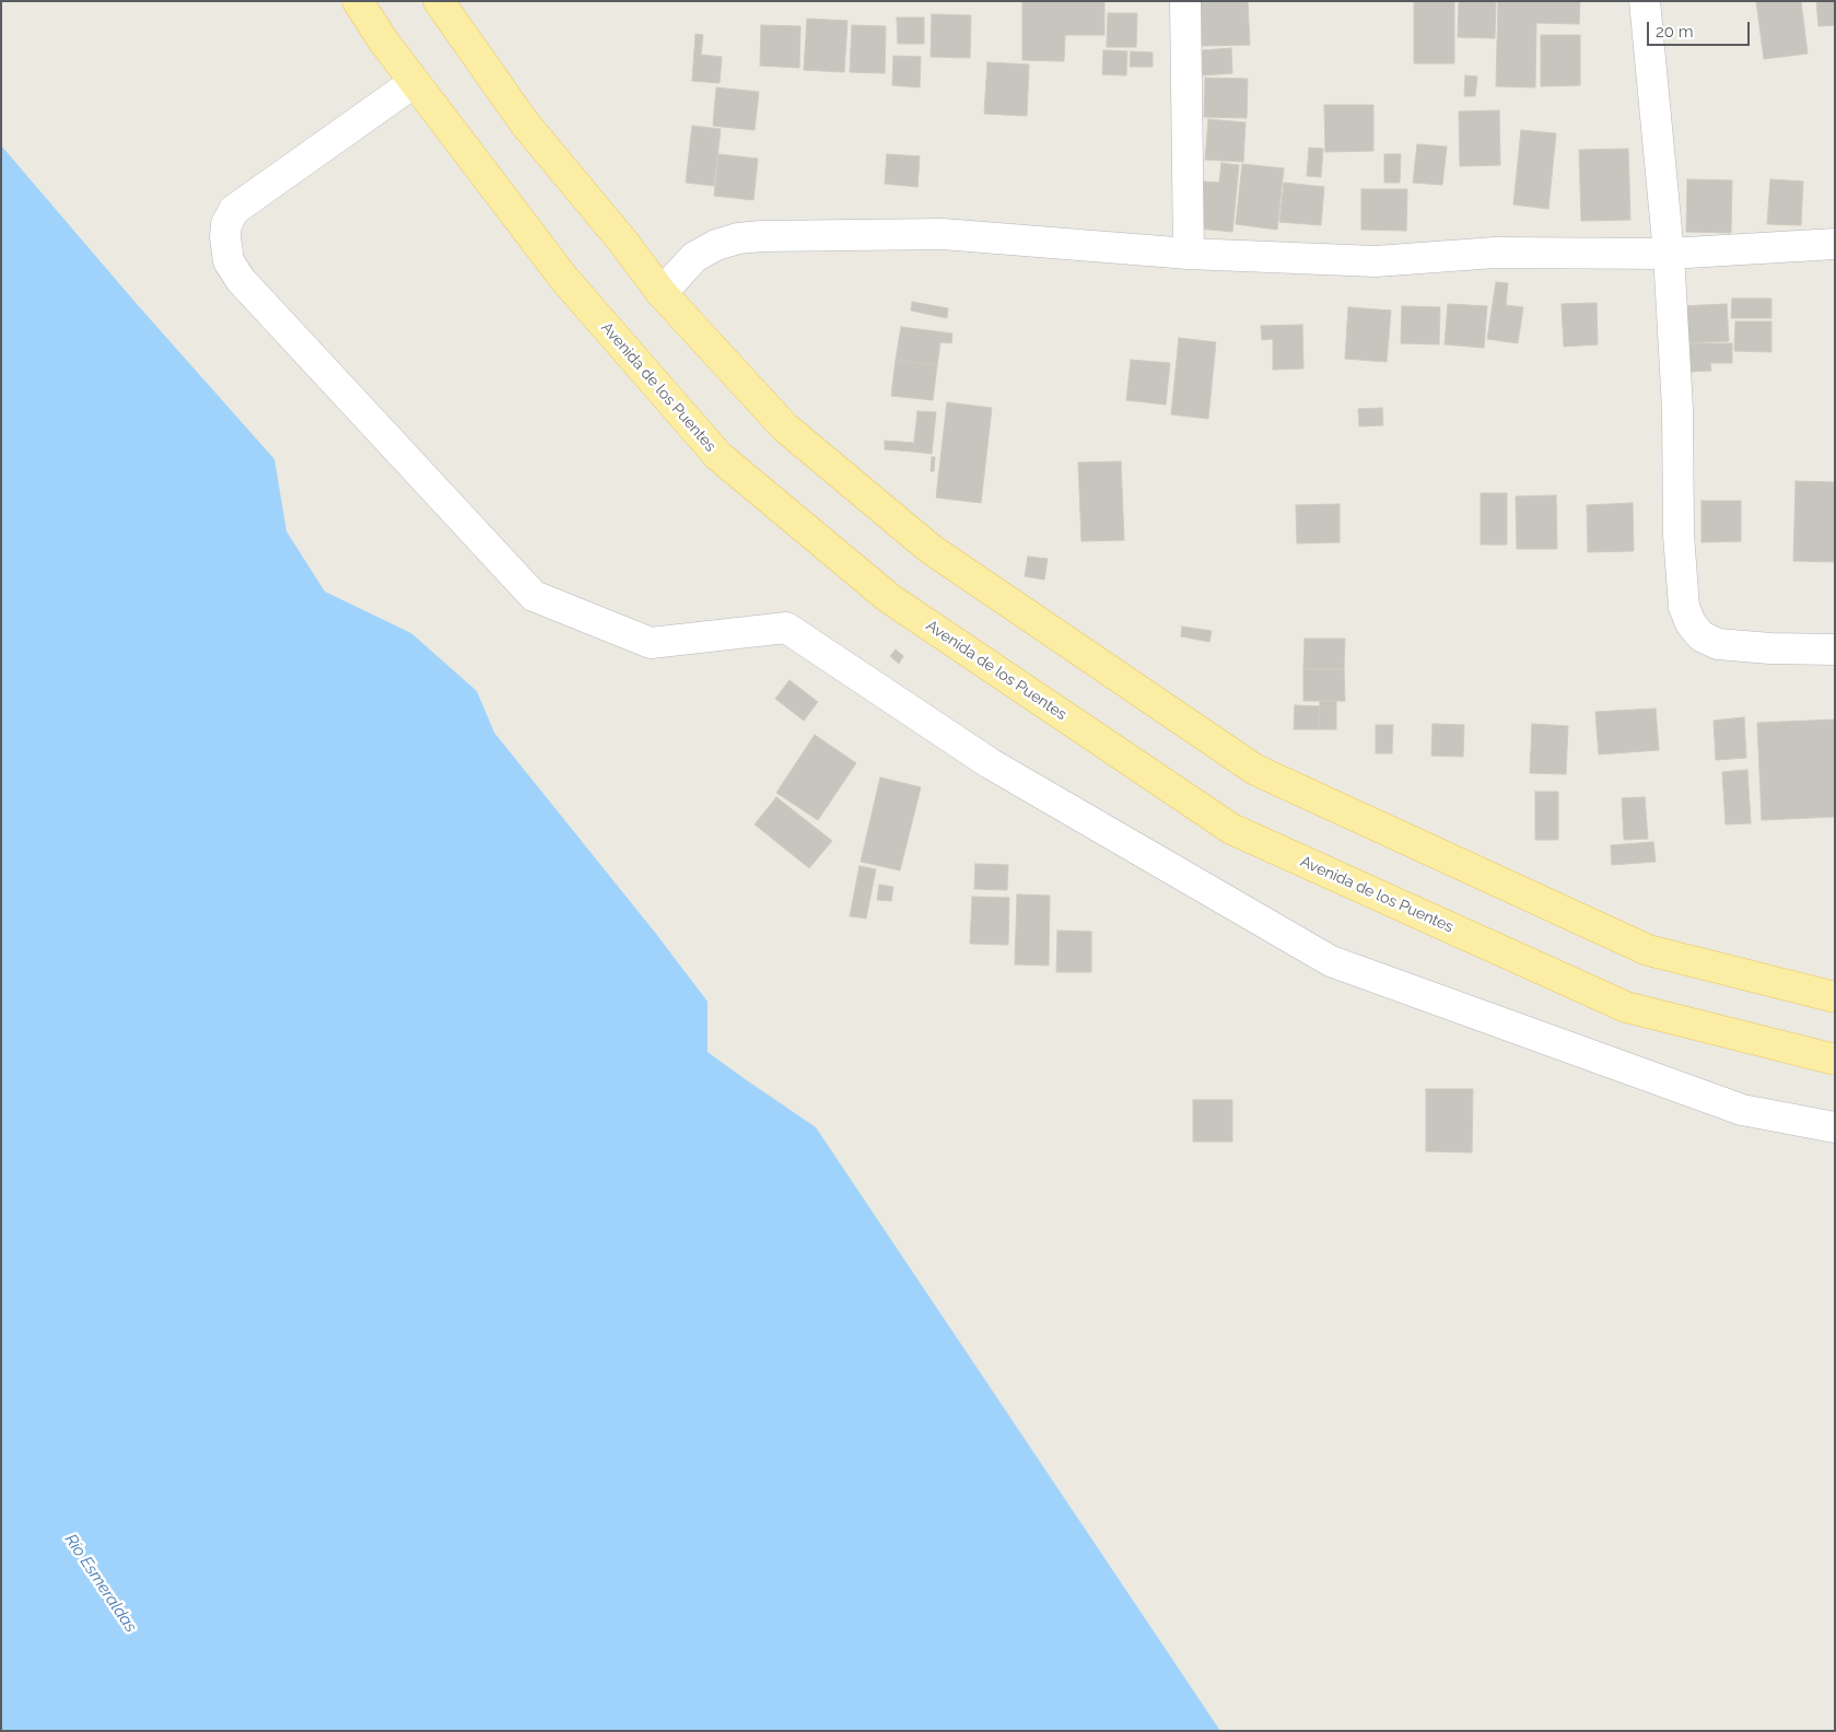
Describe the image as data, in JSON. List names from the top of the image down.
{
  "streets": {
    "main road": ["Avenida de los Puentes"]
  },
  "water": ["Río Esmeraldas"],
  "scale_bar": "20 m"
}
